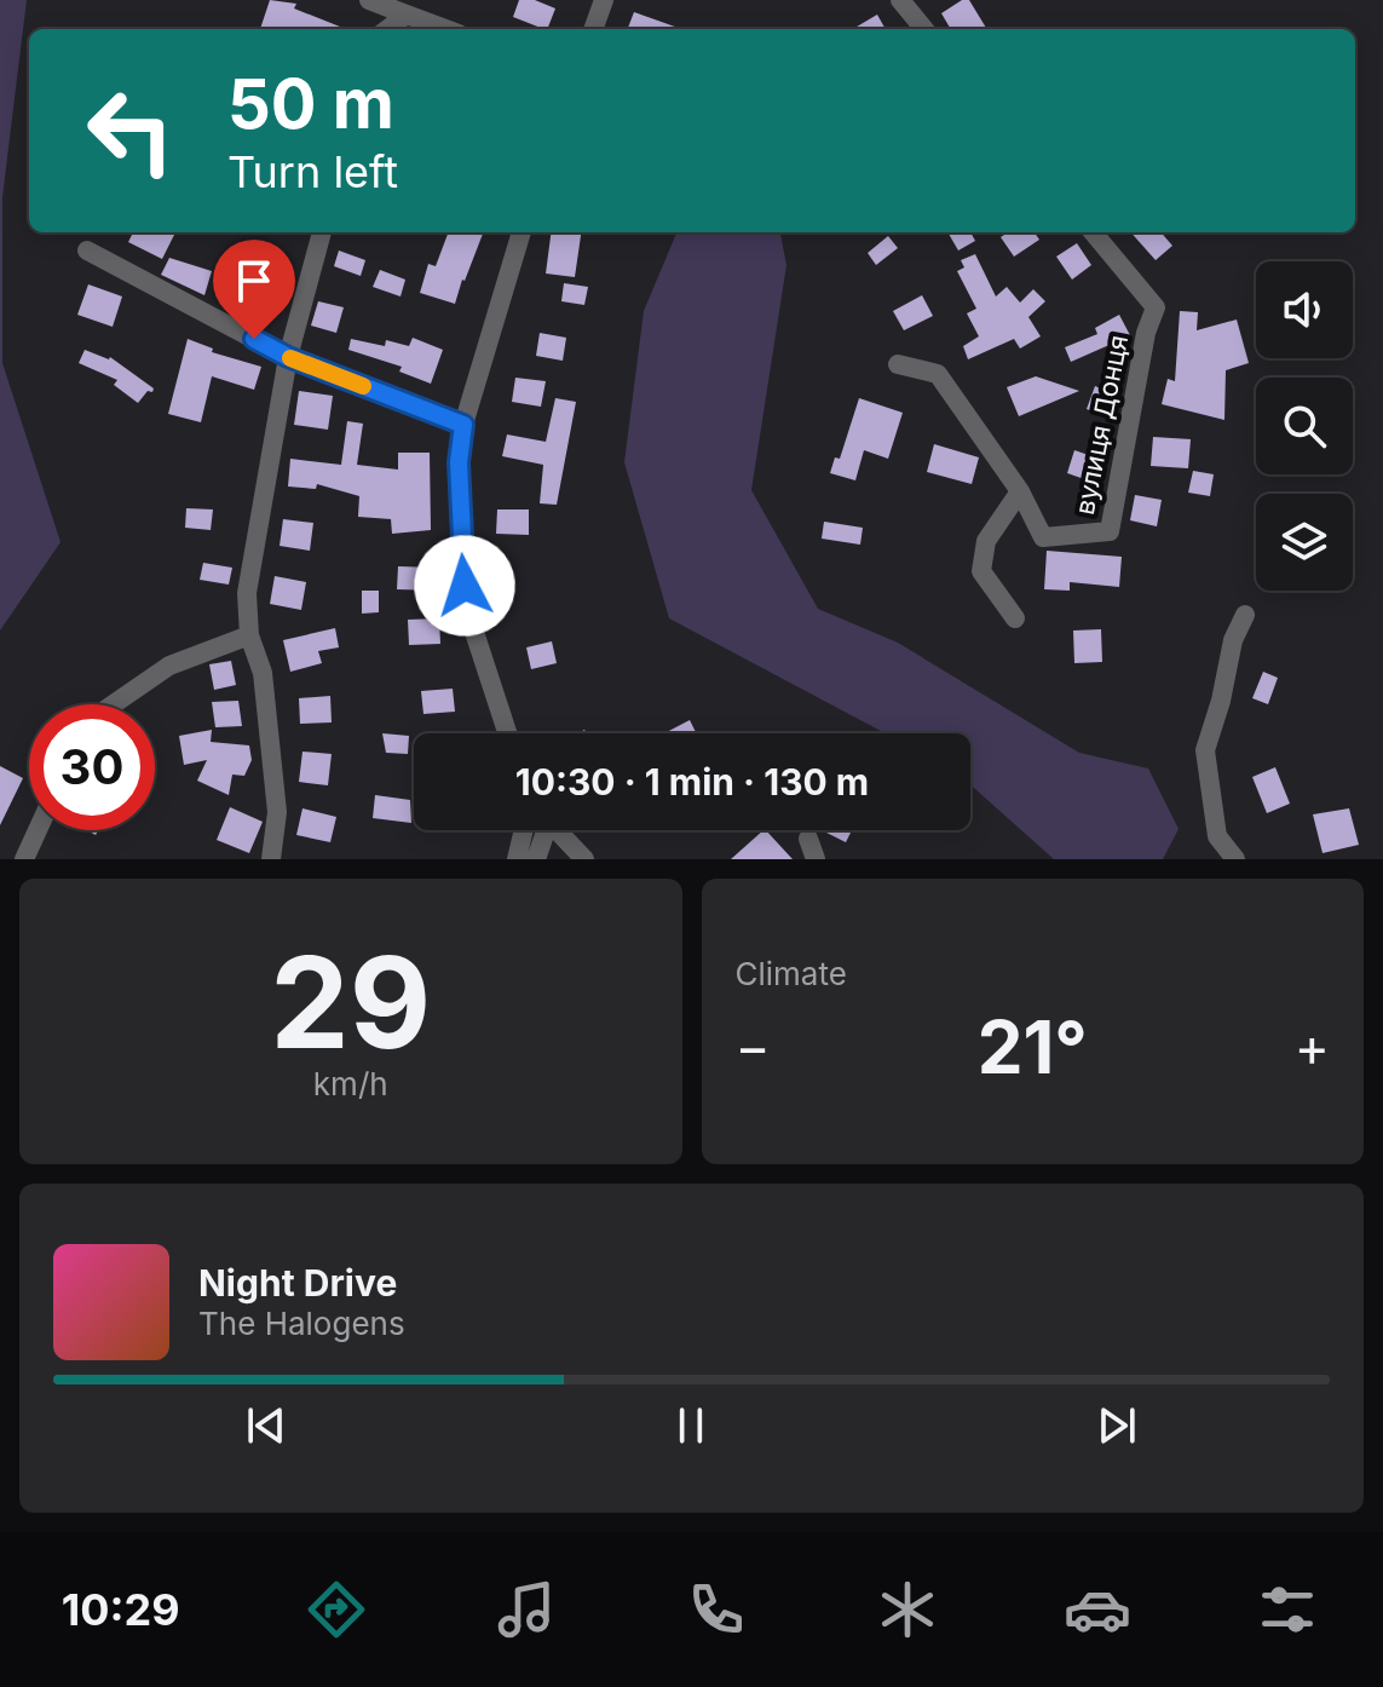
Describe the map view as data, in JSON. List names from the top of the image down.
{
  "streets": {
    "street": ["вулиця Донця"]
  },
  "page": {
    "turn": ["50 m", "Turn left"],
    "limit": "30",
    "trip": "10:30 · 1 min · 130 m",
    "tile": [
      ["29", "km/h"],
      "Climate"
    ],
    "heat": ["−", "21°", "+"],
    "song": ["Night Drive", "The Halogens"],
    "tabs": "10:29"
  }
}
